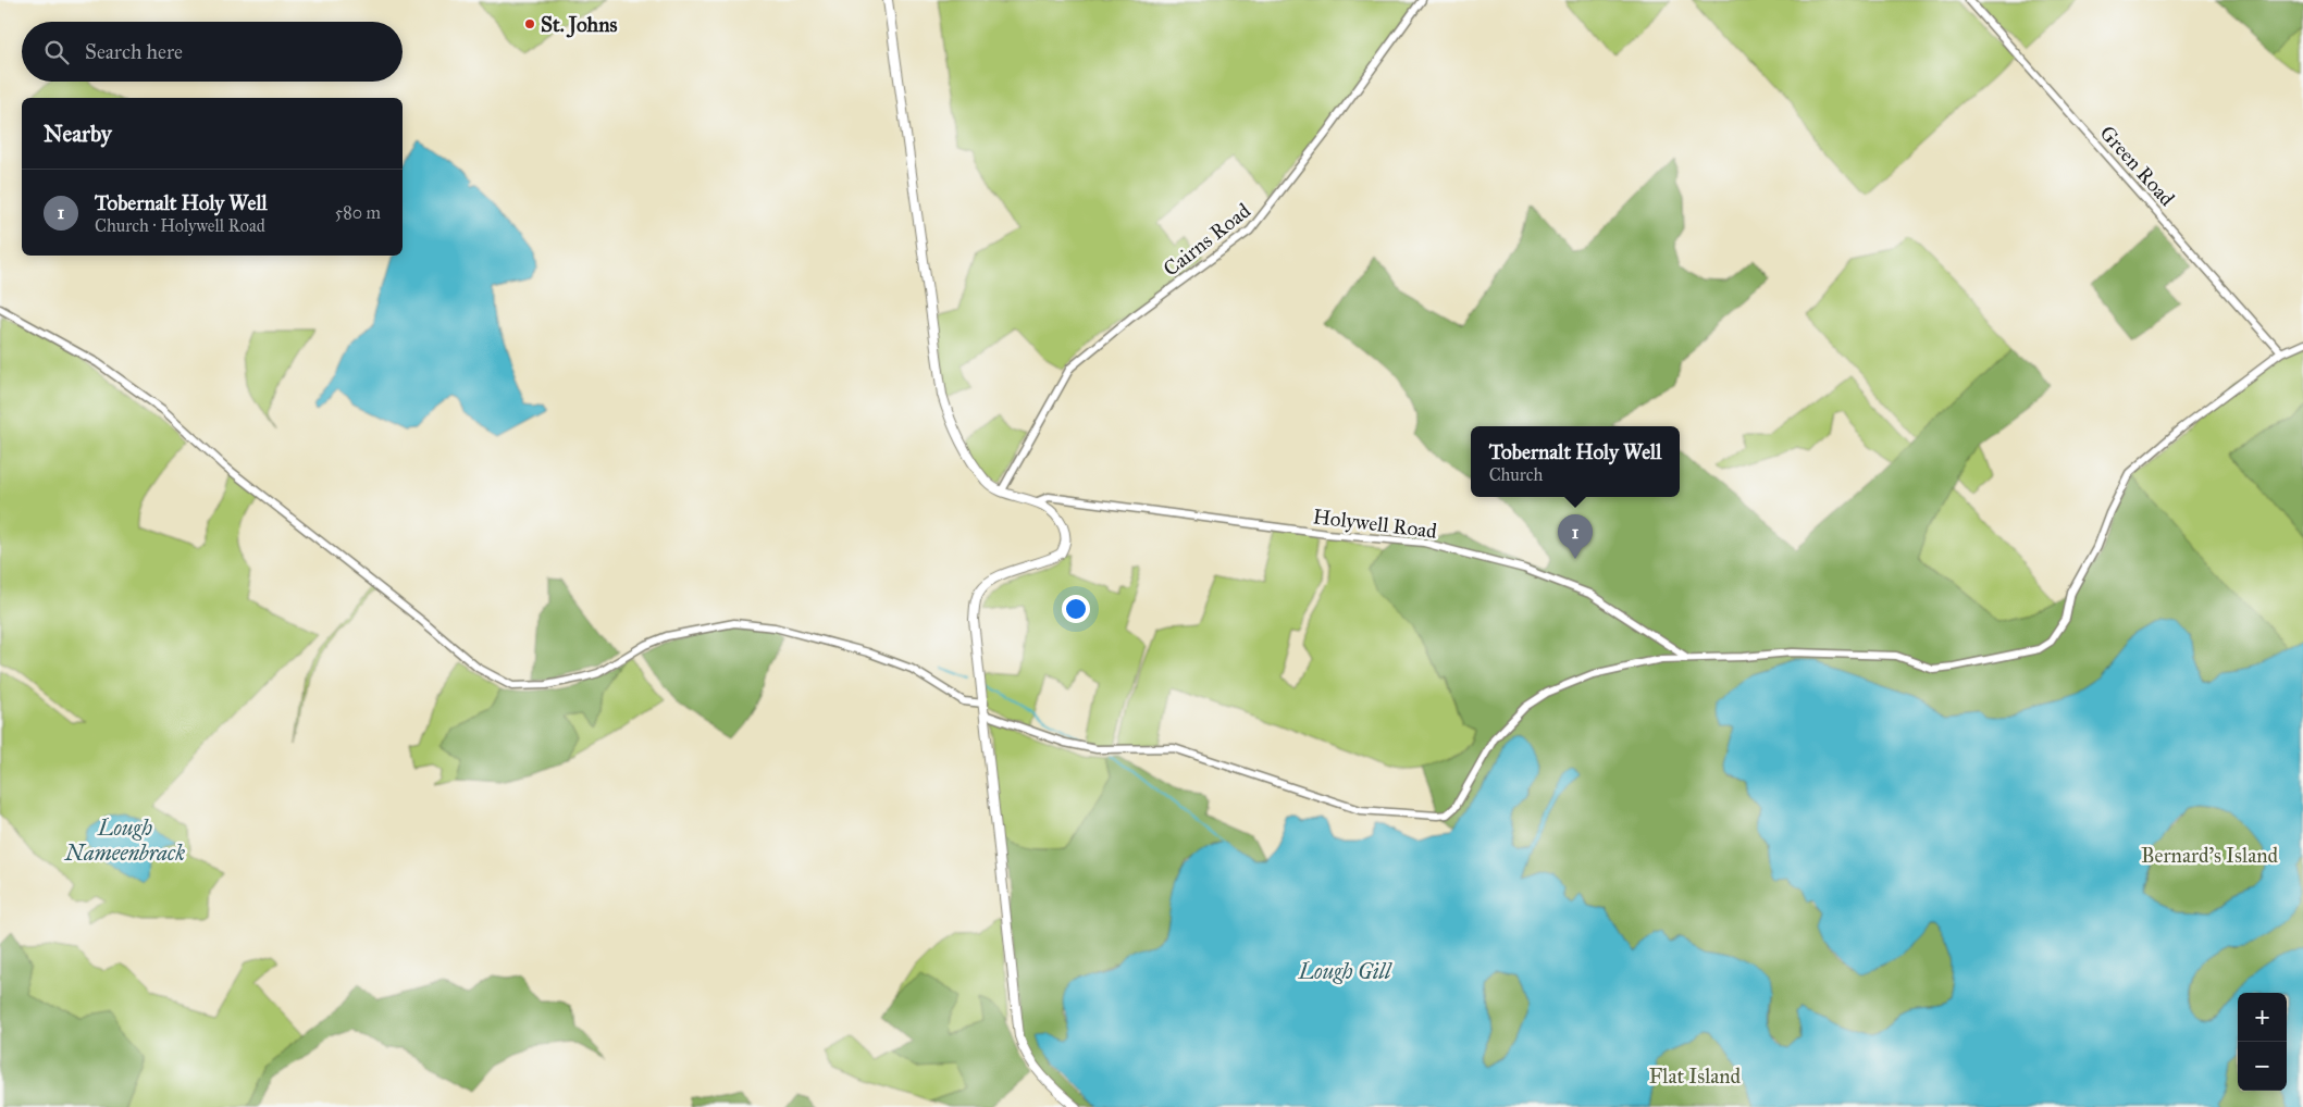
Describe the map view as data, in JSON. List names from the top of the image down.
{
  "streets": {
    "street": ["Green Road", "Cairns Road", "Holywell Road"]
  },
  "water": ["Lough Nameenbrack", "Lough Gill"],
  "parks": ["Bernard's Island", "Flat Island"],
  "places": ["St. Johns"],
  "page": {
    "search": "Search here",
    "heading": "Nearby",
    "list": [
      {
        "mark": "1",
        "name": "Tobernalt Holy Well",
        "note": "Church · Holywell Road",
        "value": "580 m"
      }
    ],
    "popup": ["Tobernalt Holy Well", "Church"],
    "pins": "1",
    "map_buttons": ["+", "−"]
  }
}
